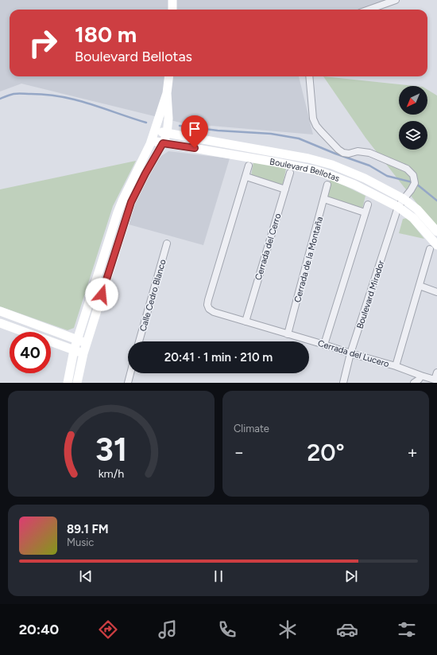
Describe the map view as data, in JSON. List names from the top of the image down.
{
  "streets": {
    "street": [
      "Boulevard Bellotas",
      "Cerrada del Cerro",
      "Cerrada de la Montaña",
      "Boulevard Mirador",
      "Calle Cedro Blanco",
      "Cerrada del Lucero"
    ]
  },
  "crossings": [
    ["Boulevard Bellotas", "Cerrada del Cerro"],
    ["Boulevard Bellotas", "Boulevard Mirador"],
    ["Cerrada del Cerro", "Cerrada del Lucero"],
    ["Cerrada de la Montaña", "Cerrada del Lucero"],
    ["Boulevard Mirador", "Cerrada del Lucero"]
  ],
  "north": "bottom left",
  "page": {
    "turn": ["180 m", "Boulevard Bellotas"],
    "limit": "40",
    "trip": "20:41 · 1 min · 210 m",
    "tile": "Climate",
    "heat": ["−", "20°", "+"],
    "song": ["89.1 FM", "Music"],
    "tabs": "20:40",
    "gauge": ["31", "km/h"]
  }
}
